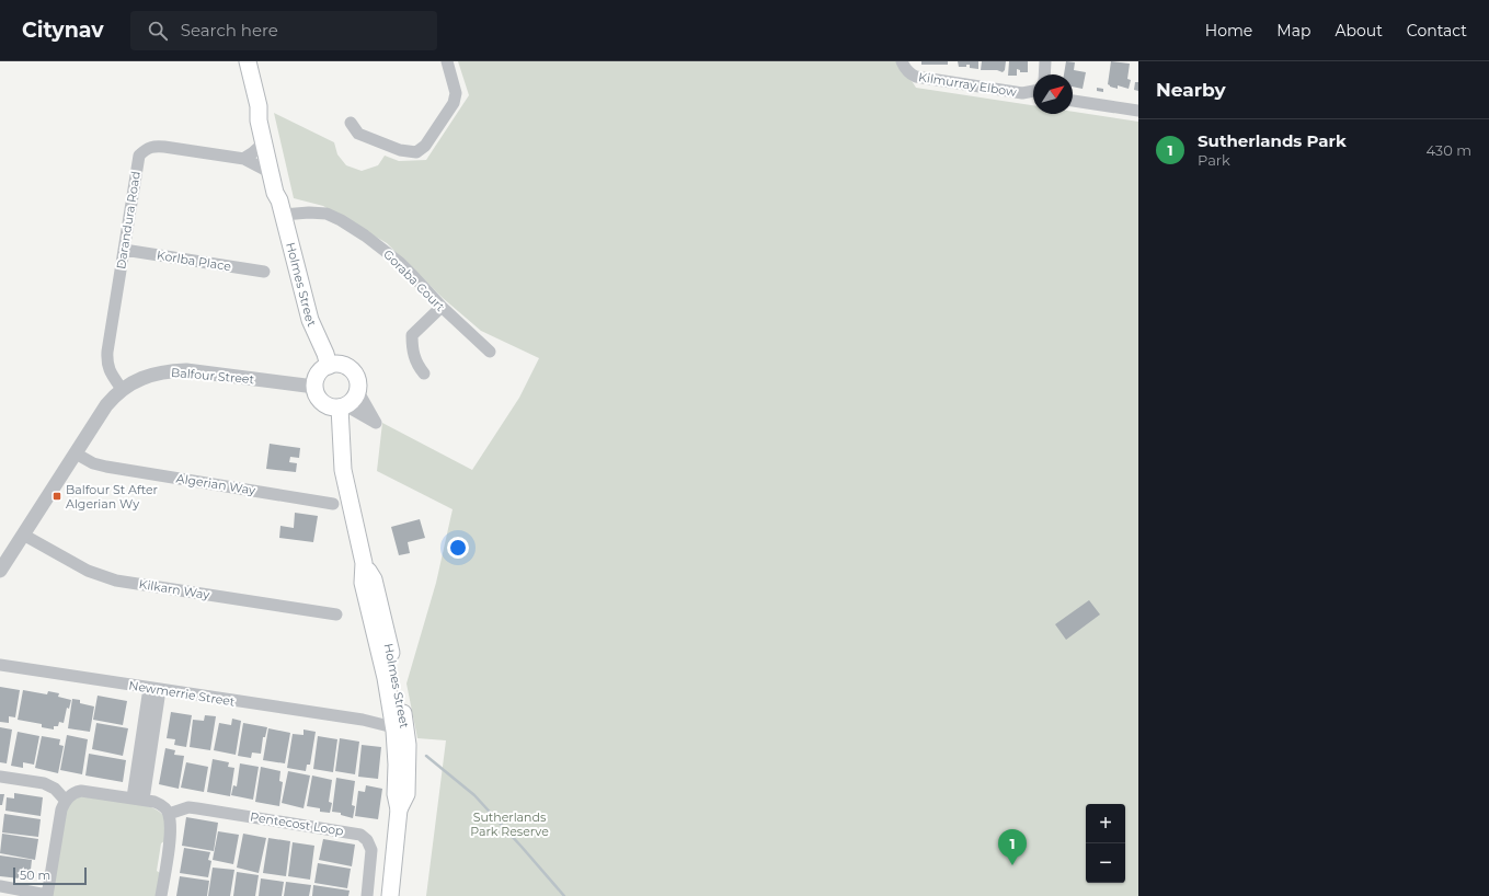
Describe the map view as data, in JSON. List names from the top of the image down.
{
  "streets": {
    "main road": ["Holmes Street"],
    "street": [
      "Kilmurray Elbow",
      "Darandura Road",
      "Korlba Place",
      "Goraba Court",
      "Balfour Street",
      "Algerian Way",
      "Kilkarn Way",
      "Newmerrie Street",
      "Pentecost Loop"
    ]
  },
  "crossings": [
    ["Darandura Road", "Korlba Place"],
    ["Darandura Road", "Holmes Street"],
    ["Darandura Road", "Balfour Street"],
    ["Goraba Court", "Holmes Street"],
    ["Holmes Street", "Balfour Street"],
    ["Holmes Street", "Newmerrie Street"],
    ["Balfour Street", "Algerian Way"],
    ["Balfour Street", "Kilkarn Way"]
  ],
  "parks": ["Sutherlands Park Reserve"],
  "places": {
    "transit": ["Balfour St After Algerian Wy"]
  },
  "scale_bar": "50 m",
  "north": "top right",
  "page": {
    "header": "Citynav",
    "search": "Search here",
    "nav": [
      "Home",
      "Map",
      "About",
      "Contact"
    ],
    "heading": "Nearby",
    "list": [
      {
        "mark": "1",
        "name": "Sutherlands Park",
        "note": "Park",
        "value": "430 m"
      }
    ],
    "map_buttons": ["+", "−"],
    "pins": "1",
    "scale": "50 m"
  }
}
